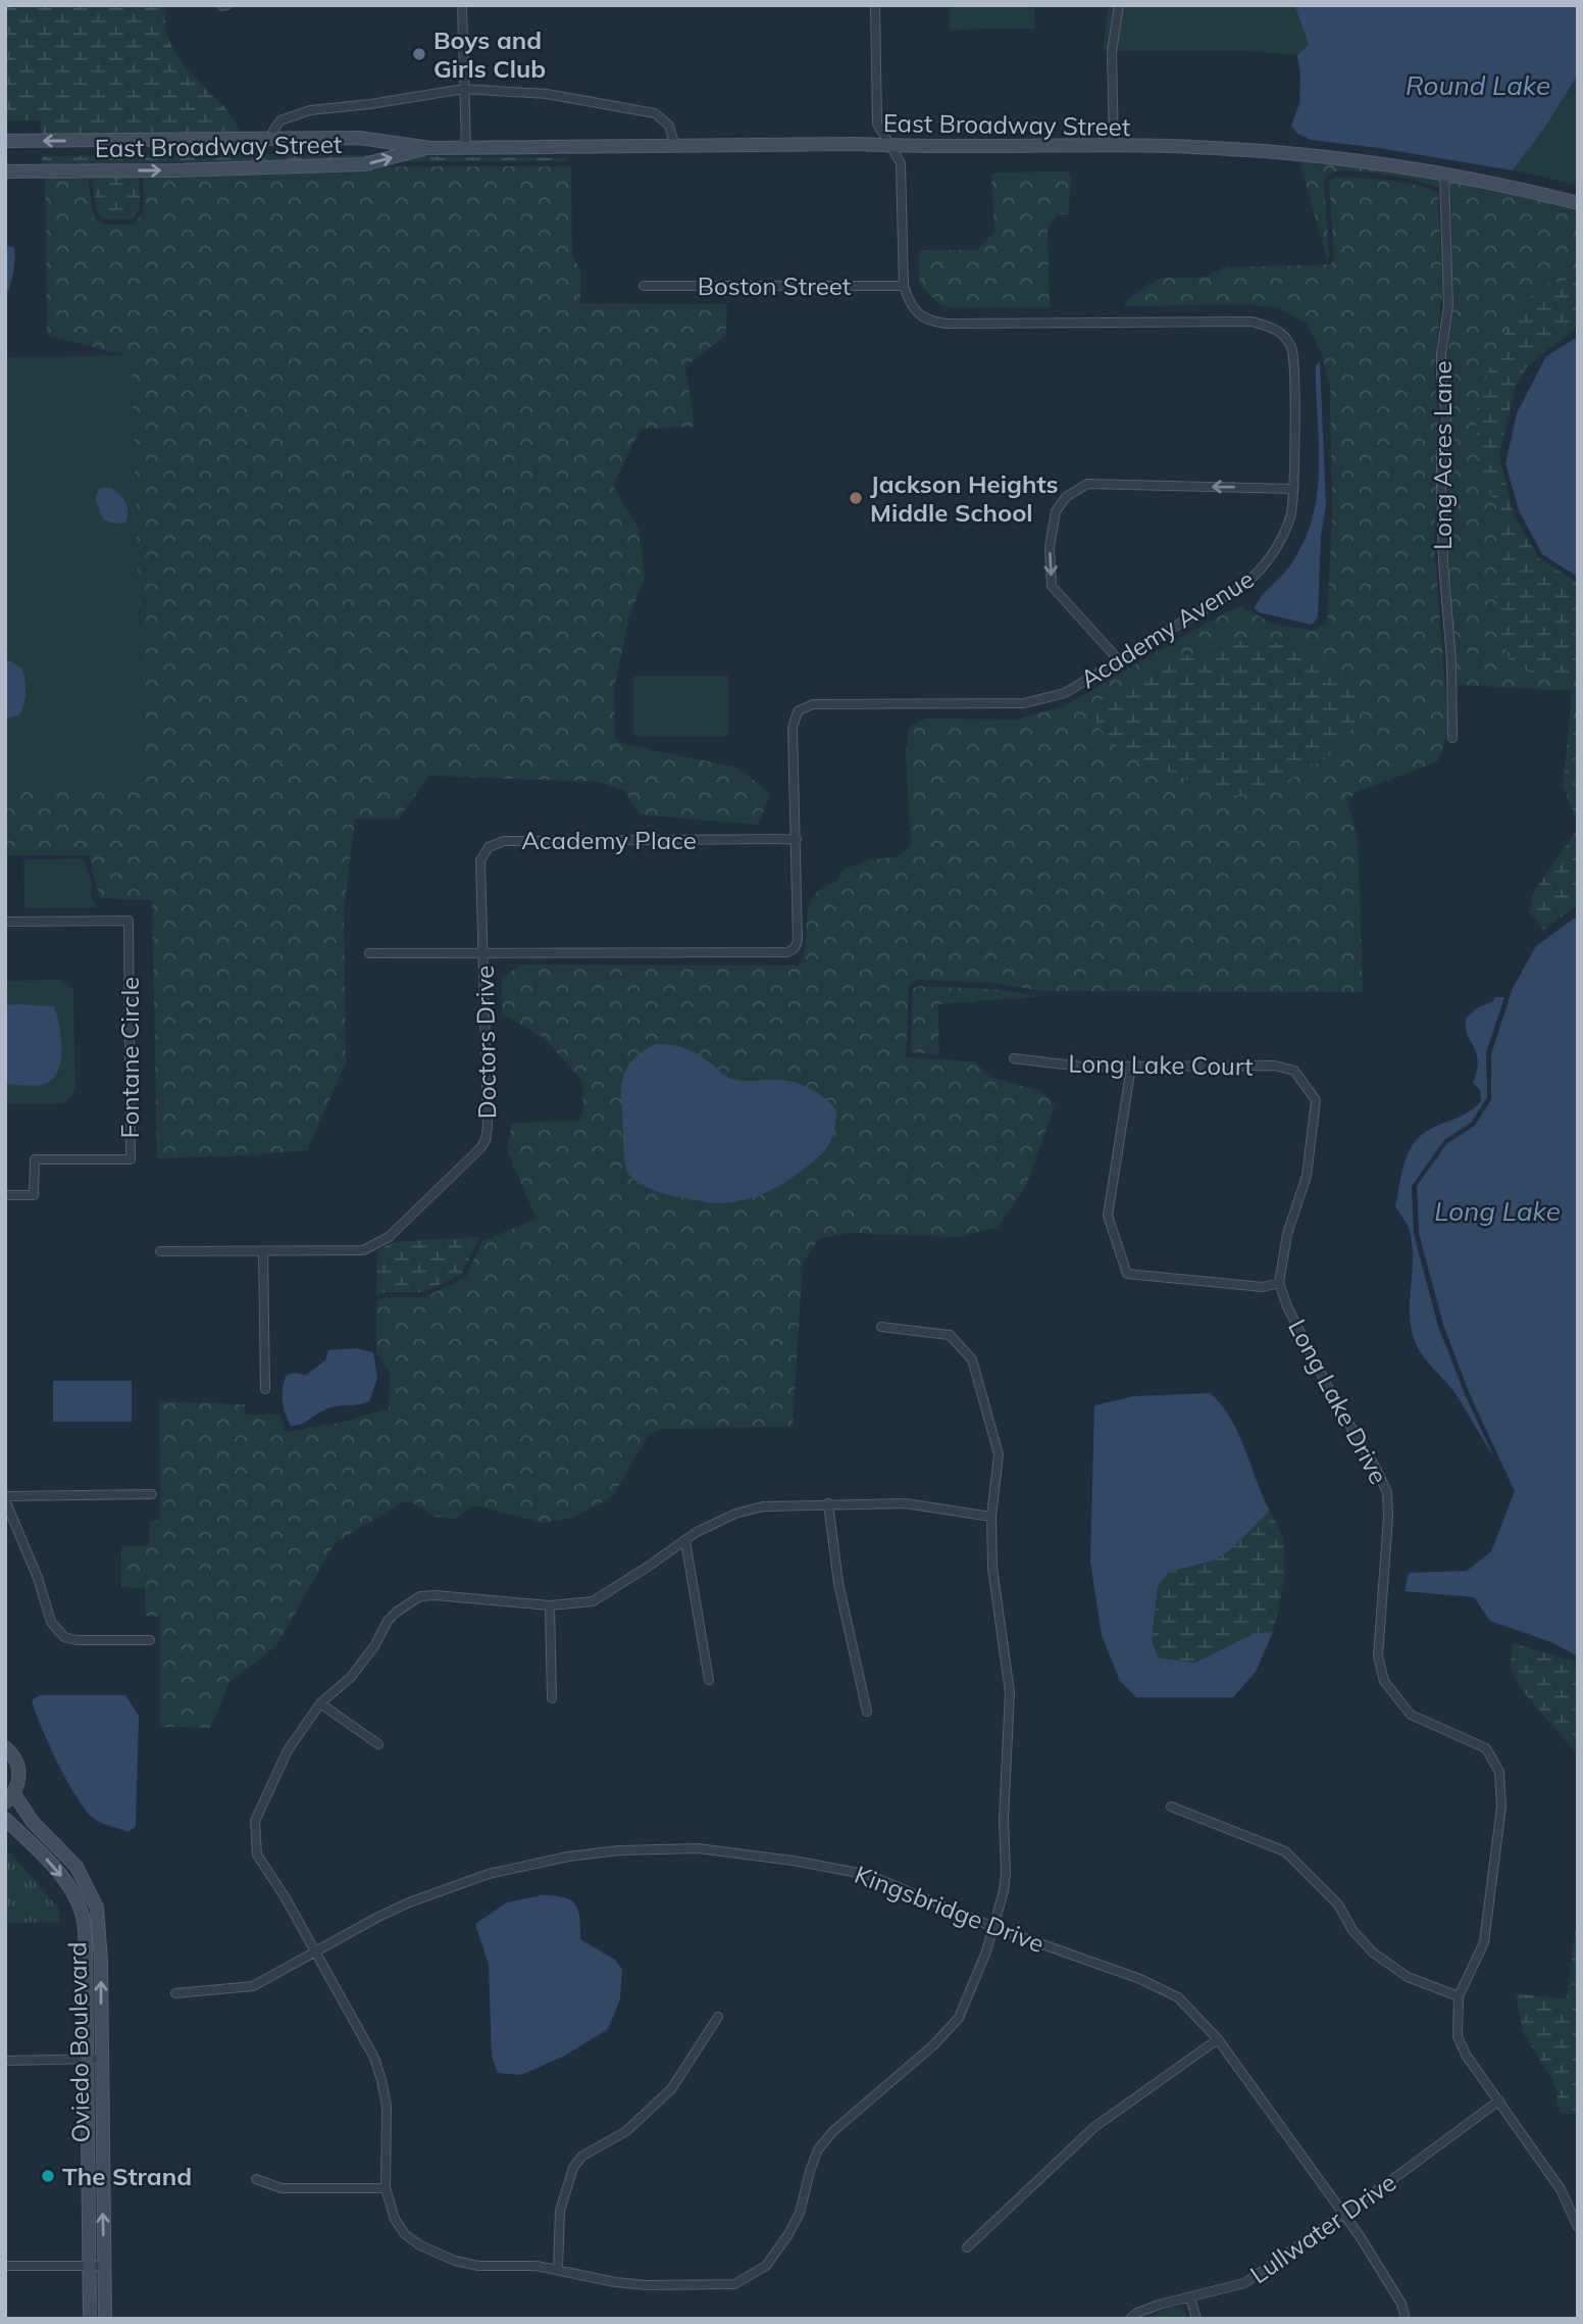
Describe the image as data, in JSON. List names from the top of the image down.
{
  "streets": {
    "main road": ["East Broadway Street", "Oviedo Boulevard"],
    "street": [
      "Boston Street",
      "Long Acres Lane",
      "Academy Avenue",
      "Academy Place",
      "Doctors Drive",
      "Fontane Circle",
      "Long Lake Court",
      "Long Lake Drive",
      "Kingsbridge Drive",
      "Lullwater Drive"
    ]
  },
  "crossings": [
    ["East Broadway Street", "Long Acres Lane"],
    ["East Broadway Street", "Academy Avenue"],
    ["Boston Street", "Academy Avenue"],
    ["Academy Avenue", "Academy Place"],
    ["Academy Avenue", "Doctors Drive"],
    ["Academy Place", "Doctors Drive"],
    ["Long Lake Court", "Long Lake Drive"],
    ["Long Lake Drive", "Lullwater Drive"],
    ["Kingsbridge Drive", "Lullwater Drive"]
  ],
  "water": ["Round Lake", "Long Lake"],
  "places": ["Boys and Girls Club", "Jackson Heights Middle School", "The Strand"]
}
